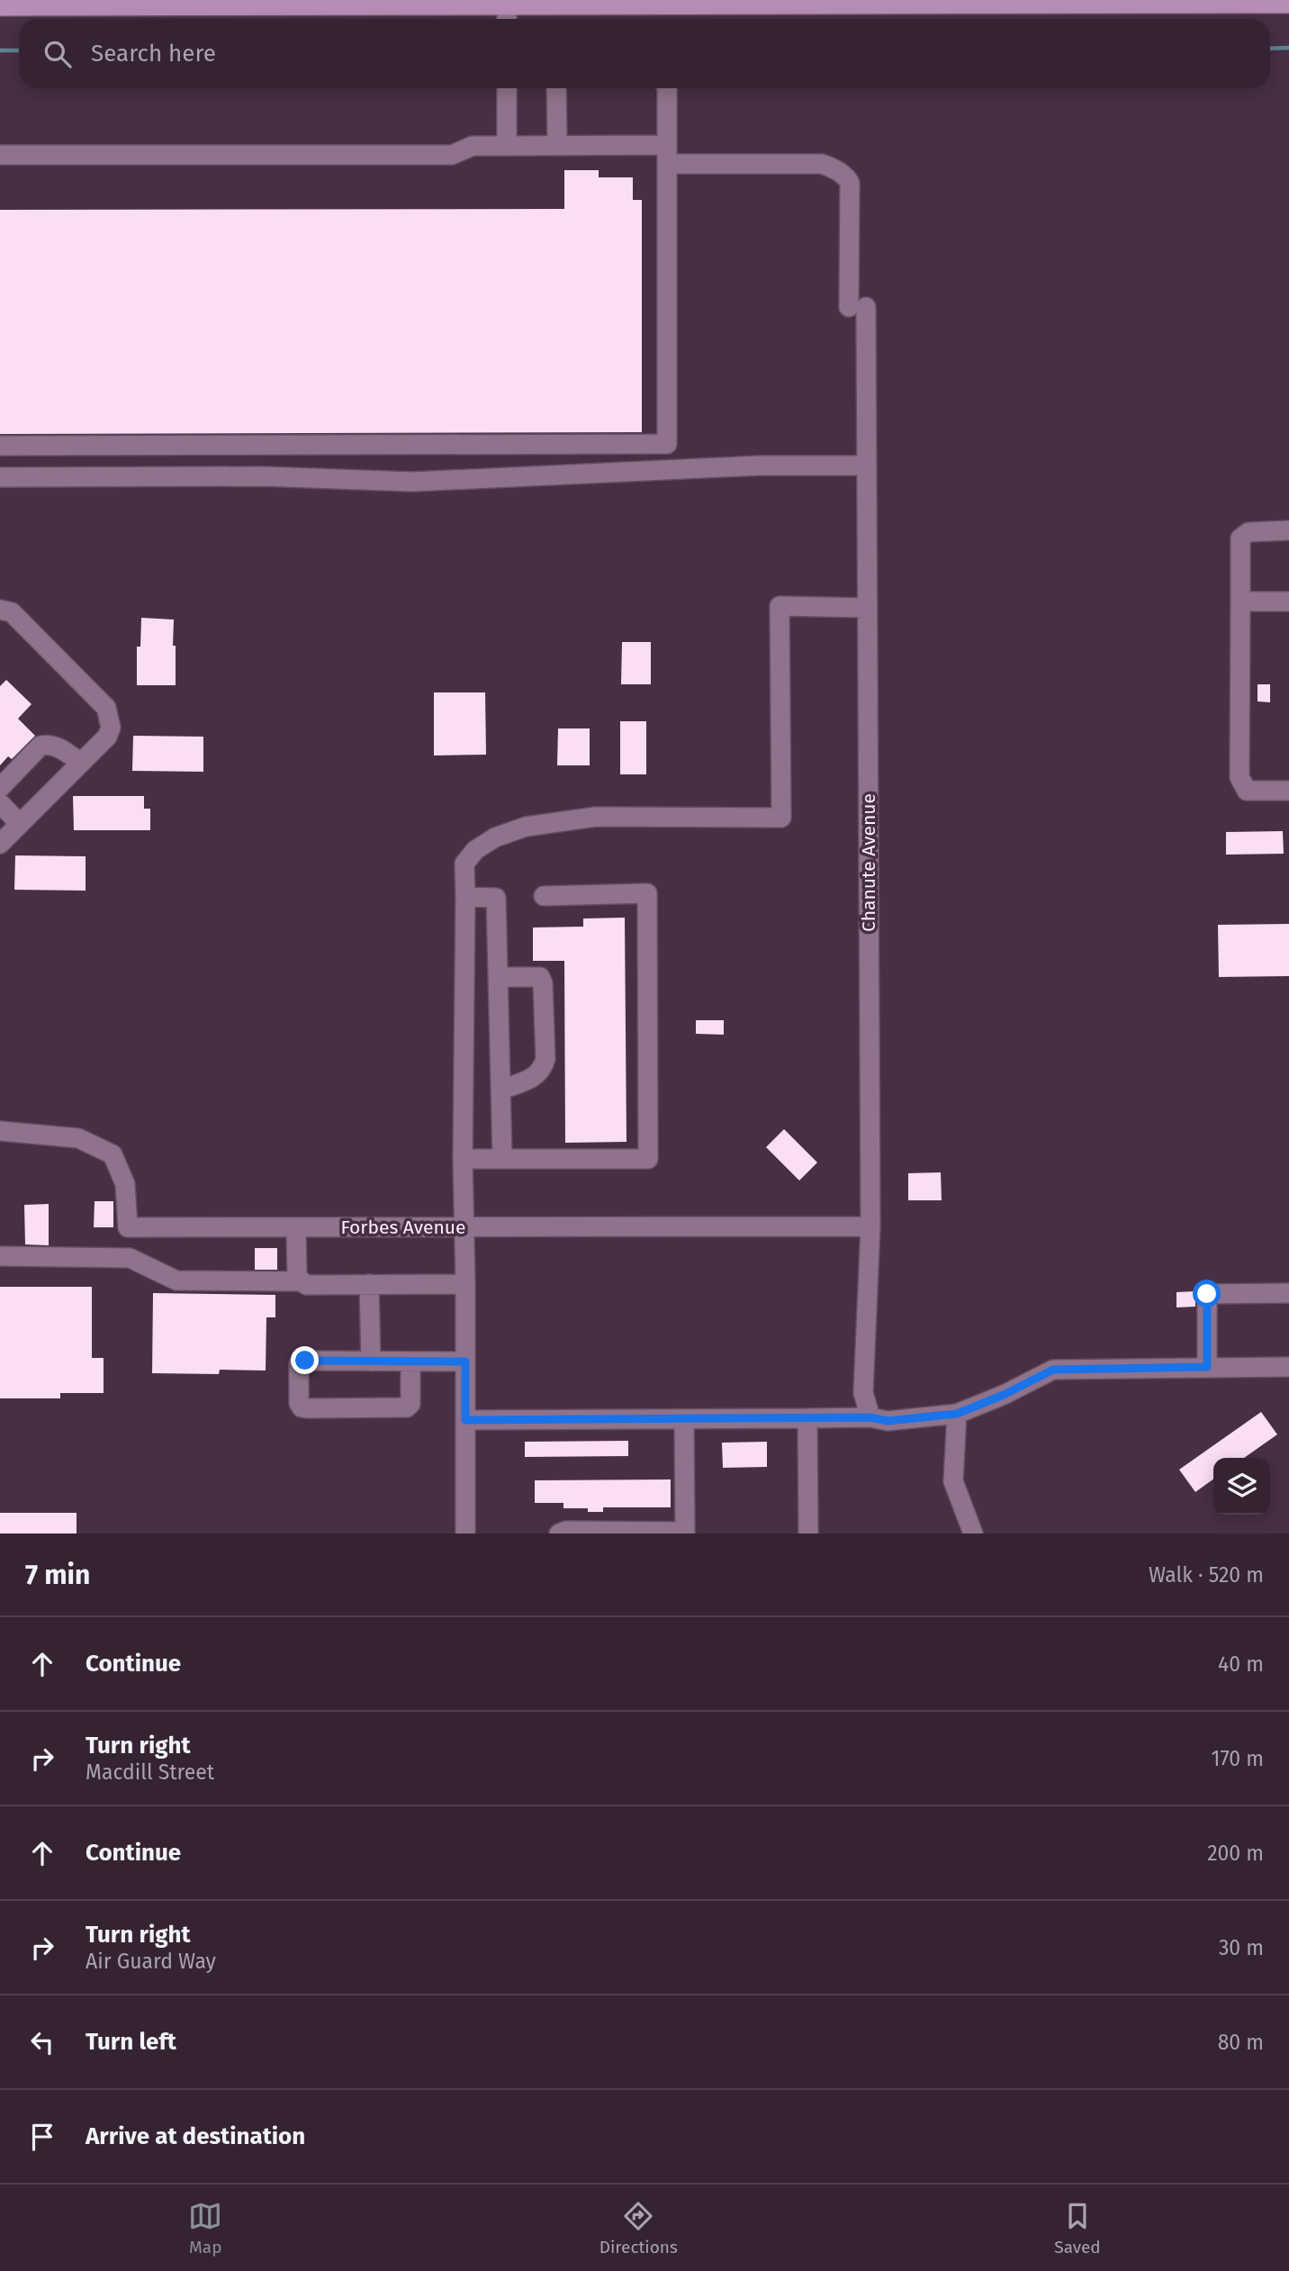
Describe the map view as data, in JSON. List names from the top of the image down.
{
  "streets": {
    "street": ["Chanute Avenue", "Forbes Avenue"]
  },
  "crossings": [
    ["Chanute Avenue", "Forbes Avenue"]
  ],
  "page": {
    "search": "Search here",
    "heading": ["7 min", "Walk · 520 m"],
    "list": [
      ["Continue", "40 m"],
      ["Turn right", "Macdill Street", "170 m"],
      ["Continue", "200 m"],
      ["Turn right", "Air Guard Way", "30 m"],
      ["Turn left", "80 m"],
      "Arrive at destination"
    ],
    "nav": ["Map", "Directions", "Saved"]
  }
}
